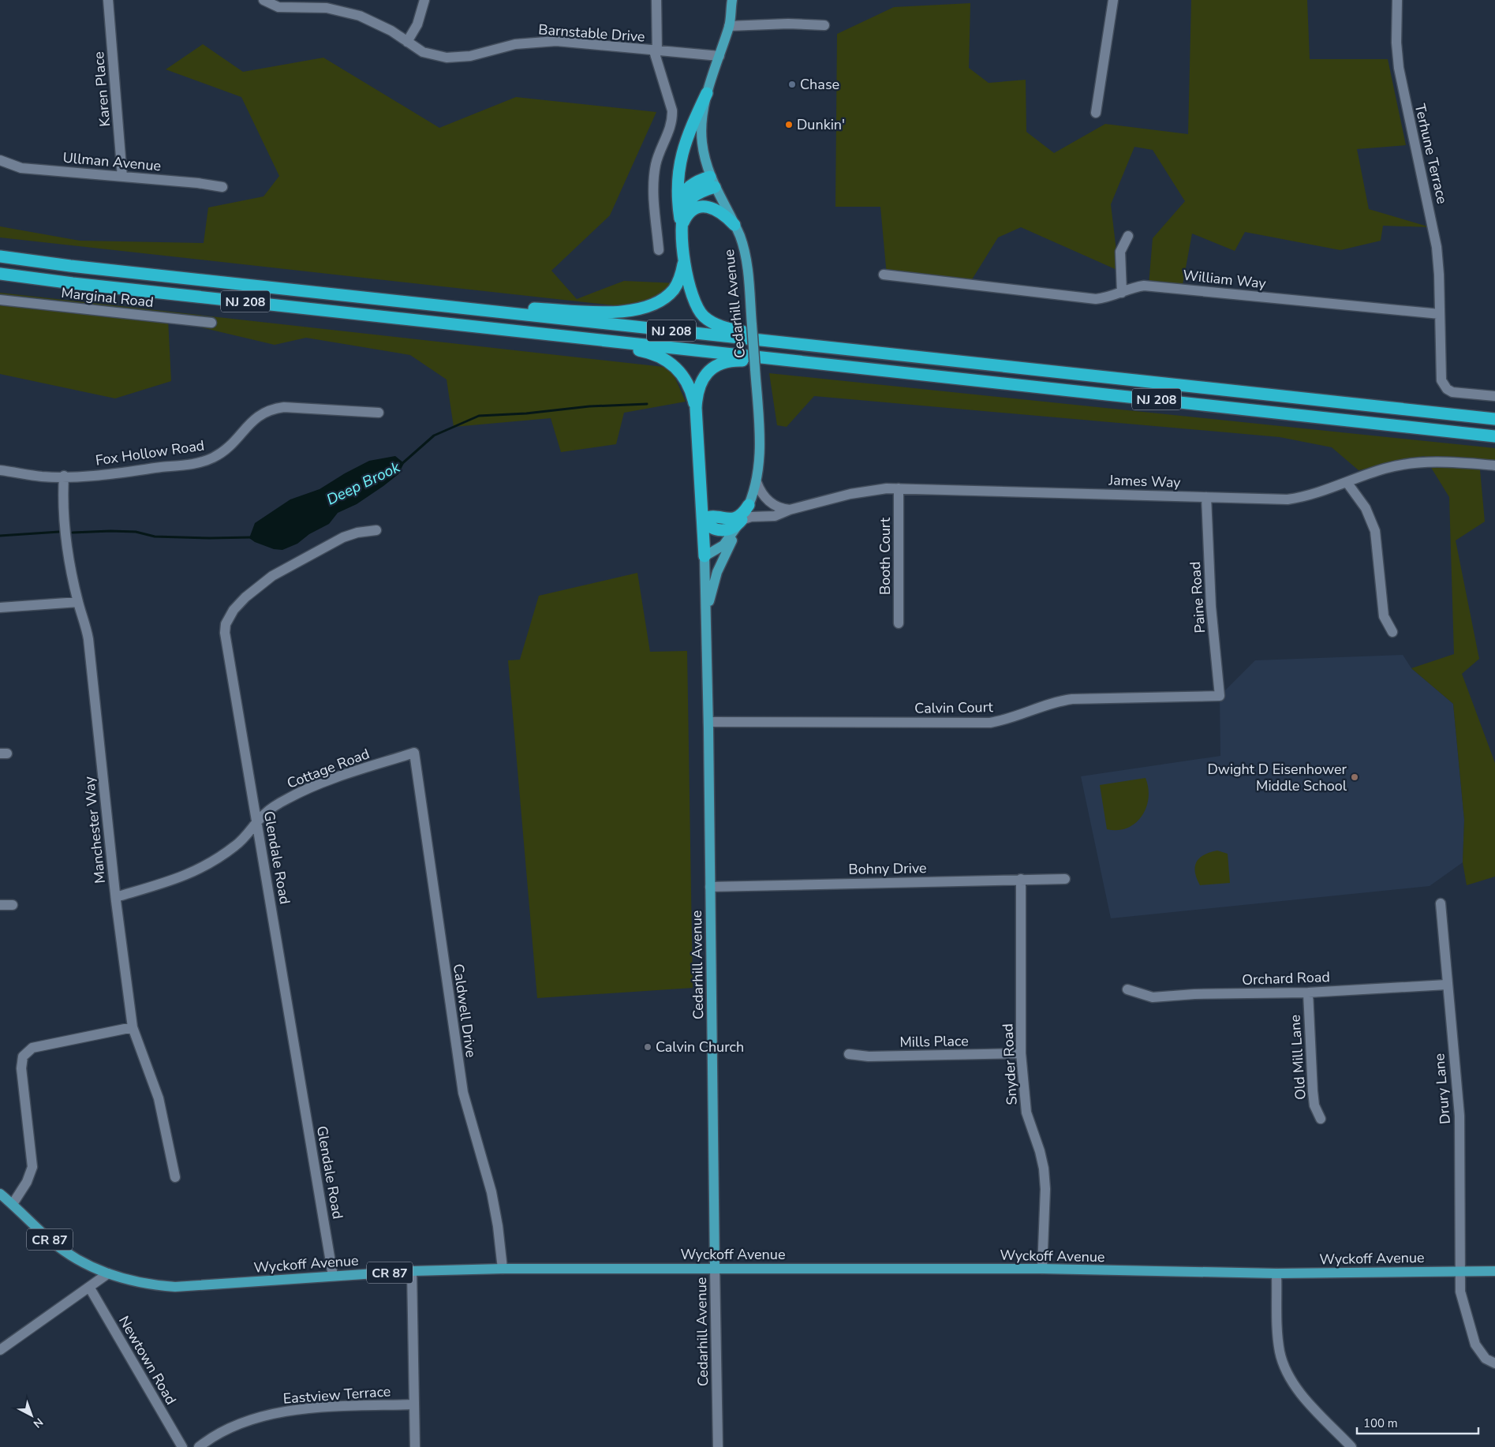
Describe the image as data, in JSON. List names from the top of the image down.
{
  "streets": {
    "highway": ["NJ 208"],
    "main road": ["Cedarhill Avenue", "CR 87", "Wyckoff Avenue"],
    "street": [
      "Barnstable Drive",
      "Karen Place",
      "Terhune Terrace",
      "Ullman Avenue",
      "William Way",
      "Marginal Road",
      "Fox Hollow Road",
      "James Way",
      "Booth Court",
      "Paine Road",
      "Calvin Court",
      "Cottage Road",
      "Manchester Way",
      "Glendale Road",
      "Bohny Drive",
      "Orchard Road",
      "Caldwell Drive",
      "Mills Place",
      "Old Mill Lane",
      "Snyder Road",
      "Drury Lane",
      "Newtown Road",
      "Eastview Terrace"
    ]
  },
  "crossings": [
    ["Barnstable Drive", "Cedarhill Avenue"],
    ["Karen Place", "Ullman Avenue"],
    ["Terhune Terrace", "William Way"],
    ["Cedarhill Avenue", "James Way"],
    ["Cedarhill Avenue", "Calvin Court"],
    ["Cedarhill Avenue", "Bohny Drive"],
    ["Cedarhill Avenue", "Wyckoff Avenue"],
    ["Fox Hollow Road", "Manchester Way"],
    ["James Way", "Booth Court"],
    ["James Way", "Paine Road"],
    ["Paine Road", "Calvin Court"],
    ["Cottage Road", "Manchester Way"],
    ["Cottage Road", "Glendale Road"],
    ["Cottage Road", "Caldwell Drive"],
    ["Glendale Road", "Wyckoff Avenue"],
    ["Bohny Drive", "Snyder Road"],
    ["Orchard Road", "Old Mill Lane"],
    ["Orchard Road", "Drury Lane"],
    ["Caldwell Drive", "Wyckoff Avenue"],
    ["Mills Place", "Snyder Road"],
    ["Snyder Road", "Wyckoff Avenue"],
    ["Drury Lane", "Wyckoff Avenue"]
  ],
  "water": ["Deep Brook"],
  "places": [
    "Chase",
    "Dunkin'",
    "Dwight D Eisenhower Middle School",
    "Calvin Church"
  ],
  "scale_bar": "100 m",
  "north": "bottom right"
}
